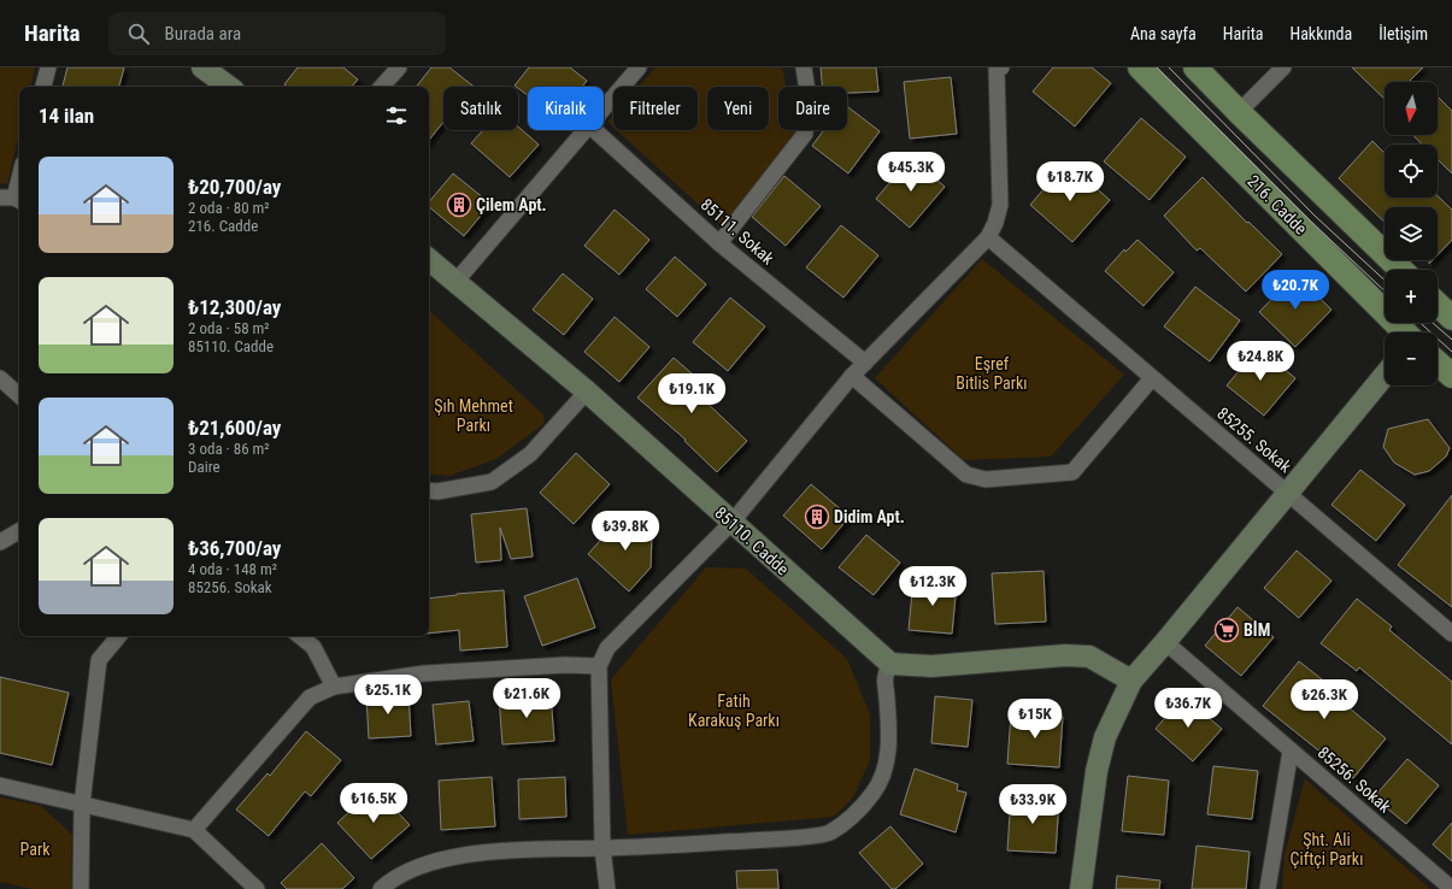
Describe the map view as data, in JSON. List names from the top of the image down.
{
  "streets": {
    "main road": ["216. Cadde"],
    "street": [
      "85111. Sokak",
      "85255. Sokak",
      "85110. Cadde",
      "85256. Sokak"
    ]
  },
  "parks": [
    "Eşref Bitlis Parkı",
    "Şıh Mehmet Parkı",
    "Fatih Karakuş Parkı",
    "Şht. Ali Çiftçi Parkı",
    "Park"
  ],
  "places": {
    "building": ["Çilem Apt.", "Didim Apt."],
    "supermarket": ["BİM"]
  },
  "north": "bottom",
  "page": {
    "header": "Harita",
    "search": "Burada ara",
    "nav": [
      "Ana sayfa",
      "Harita",
      "Hakkında",
      "İletişim"
    ],
    "map_buttons": ["+", "−"],
    "chip": [
      "Satılık",
      "Kiralık",
      "Filtreler",
      "Yeni",
      "Daire"
    ],
    "heading": "14 ilan",
    "list": [
      {
        "name": "₺20,700/ay",
        "note": "2 oda · 80 m² · 216. Cadde"
      },
      {
        "name": "₺12,300/ay",
        "note": "2 oda · 58 m² · 85110. Cadde"
      },
      {
        "name": "₺21,600/ay",
        "note": "3 oda · 86 m² · Daire"
      },
      {
        "name": "₺36,700/ay",
        "note": "4 oda · 148 m² · 85256. Sokak"
      }
    ],
    "price": [
      "₺45.3K",
      "₺18.7K",
      "₺20.7K",
      "₺24.8K",
      "₺19.1K",
      "₺39.8K",
      "₺12.3K",
      "₺25.1K",
      "₺21.6K",
      "₺26.3K",
      "₺36.7K",
      "₺15K",
      "₺16.5K",
      "₺33.9K"
    ]
  }
}
